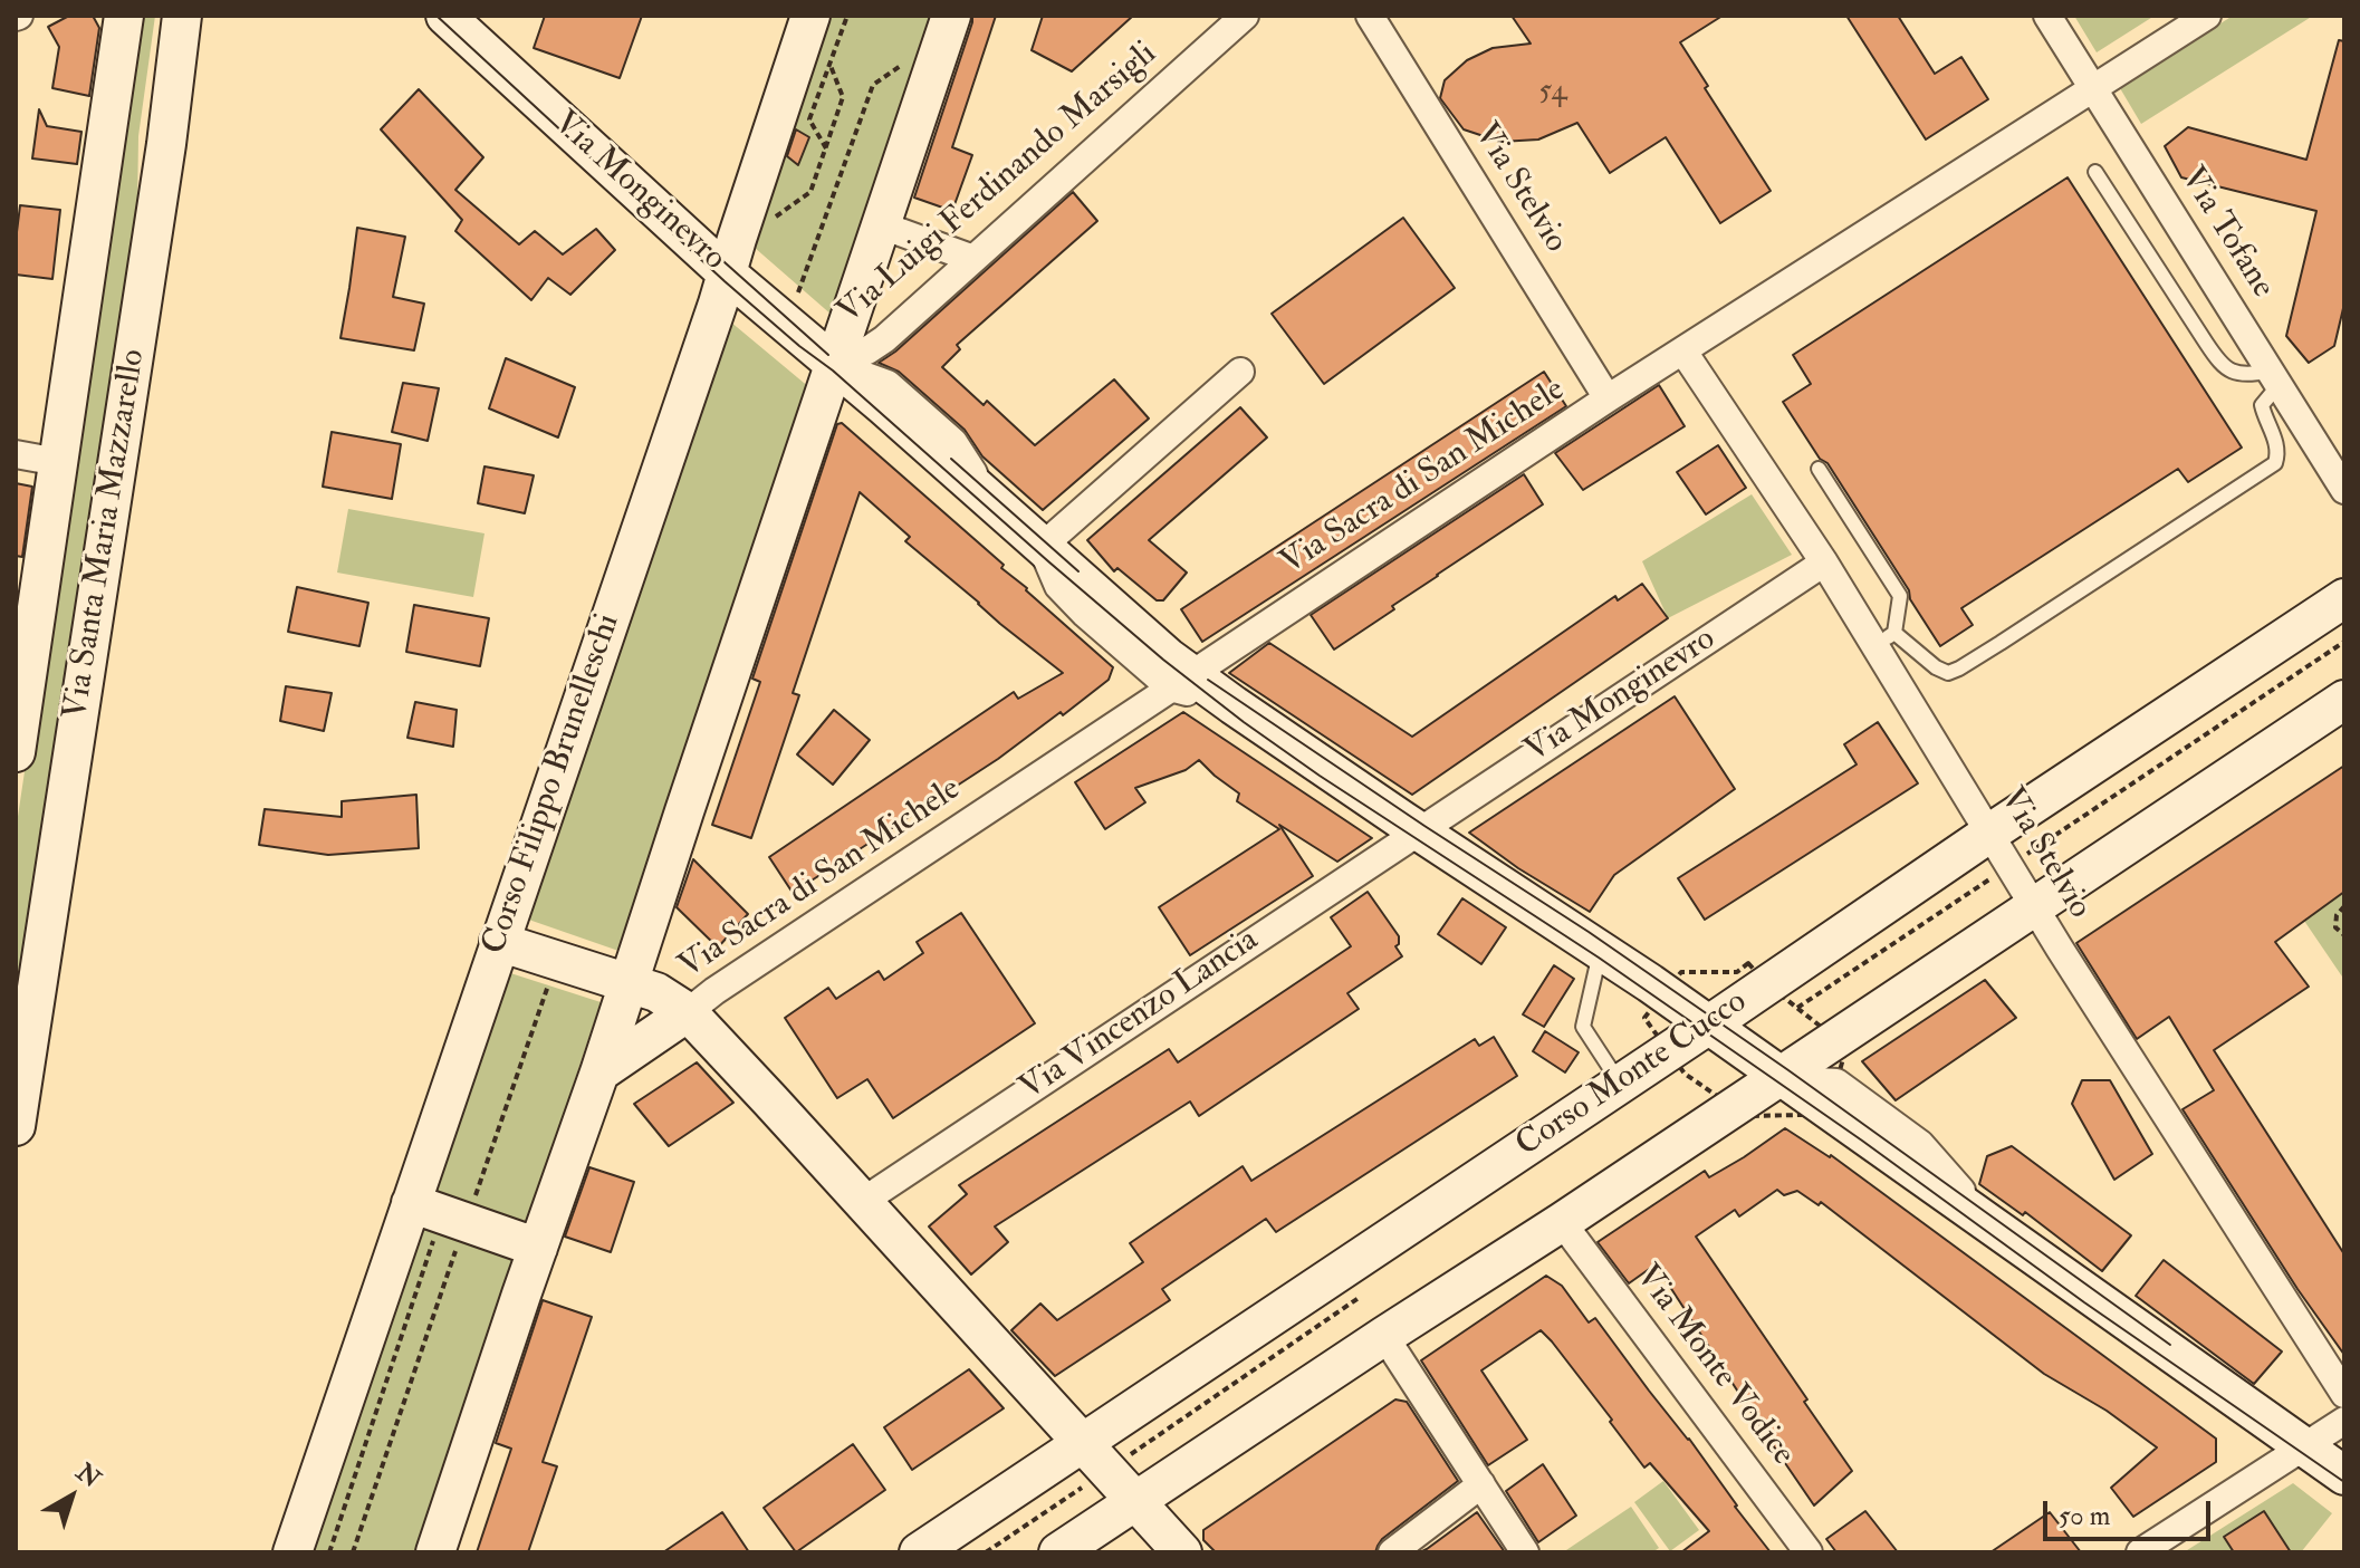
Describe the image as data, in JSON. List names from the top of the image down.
{
  "streets": {
    "street": [
      "Via Luigi Ferdinando Marsigli",
      "Via Stelvio",
      "Via Monginevro",
      "Via Tofane",
      "Via Sacra di San Michele",
      "Via Santa Maria Mazzarello",
      "Corso Filippo Brunelleschi",
      "Via Vincenzo Lancia",
      "Corso Monte Cucco",
      "Via Monte Vodice"
    ]
  },
  "crossings": [
    ["Via Luigi Ferdinando Marsigli", "Via Monginevro"],
    ["Via Stelvio", "Via Monginevro"],
    ["Via Stelvio", "Via Sacra di San Michele"],
    ["Via Stelvio", "Corso Monte Cucco"],
    ["Via Monginevro", "Via Sacra di San Michele"],
    ["Via Monginevro", "Corso Filippo Brunelleschi"],
    ["Via Monginevro", "Via Vincenzo Lancia"],
    ["Via Monginevro", "Corso Monte Cucco"],
    ["Via Tofane", "Via Sacra di San Michele"]
  ],
  "house_numbers": ["54"],
  "scale_bar": "50 m",
  "north": "top right"
}
